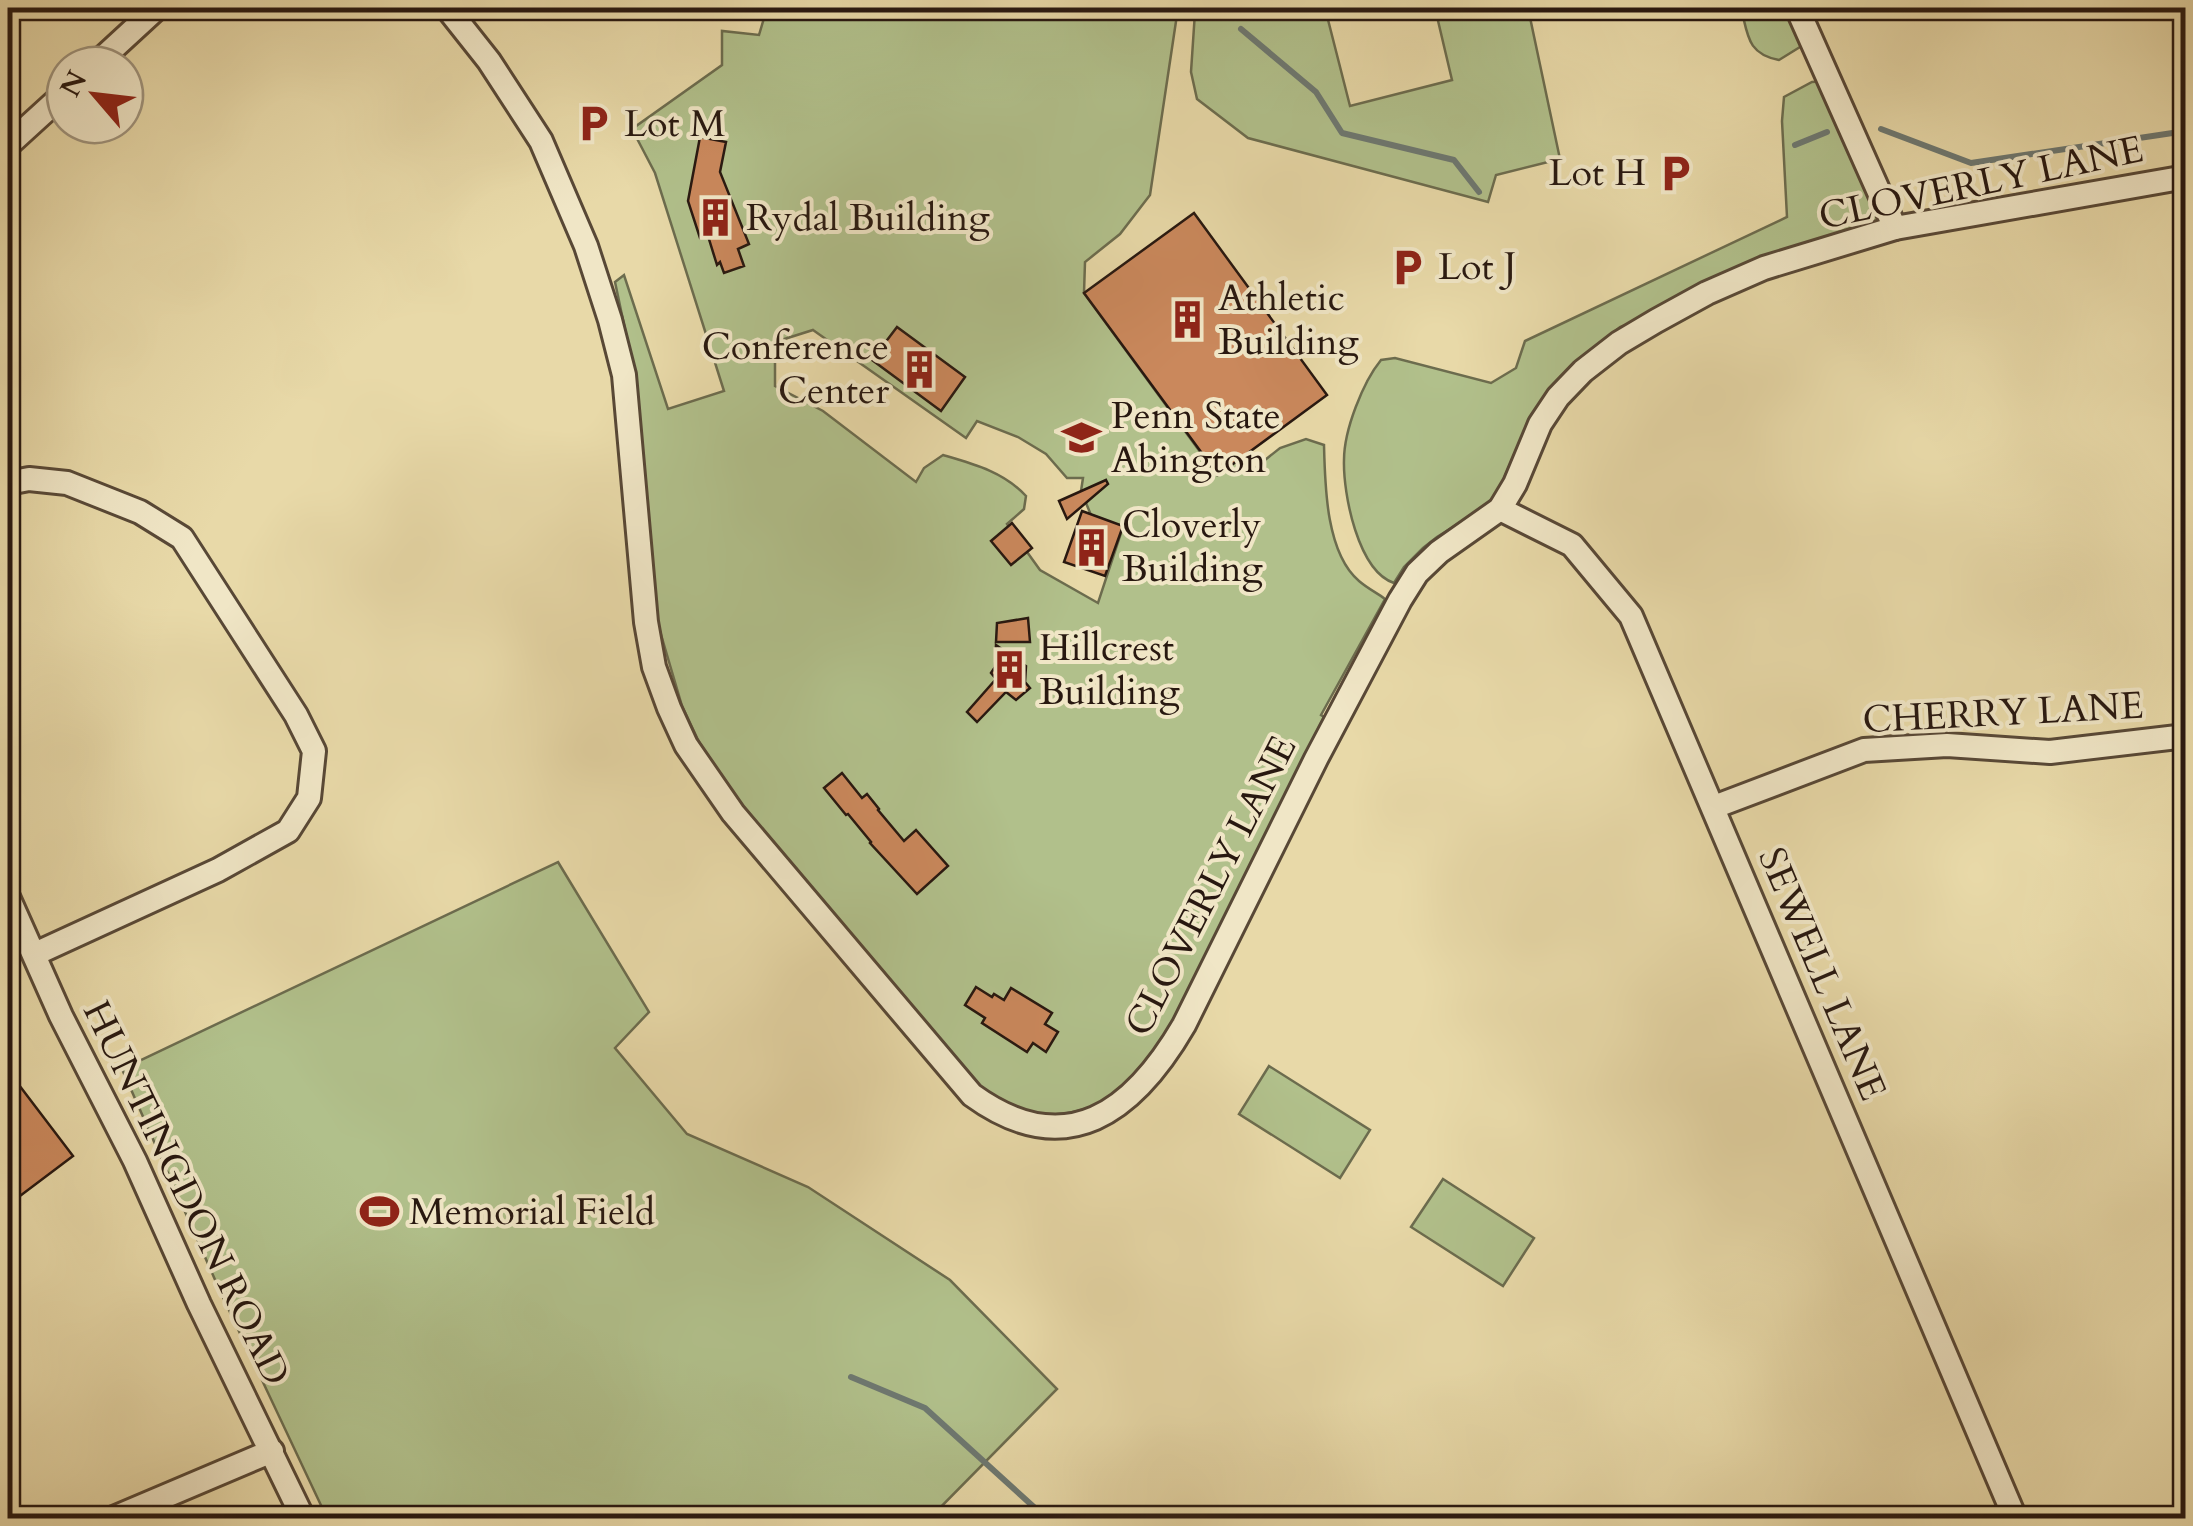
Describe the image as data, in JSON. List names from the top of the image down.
{
  "streets": {
    "street": [
      "CLOVERLY LANE",
      "CHERRY LANE",
      "SEWELL LANE",
      "HUNTINGDON ROAD"
    ]
  },
  "crossings": [
    ["CLOVERLY LANE", "SEWELL LANE"],
    ["CHERRY LANE", "SEWELL LANE"]
  ],
  "places": {
    "parking": ["Lot M", "Lot H", "Lot J"],
    "building": [
      "Rydal Building",
      "Athletic Building",
      "Conference Center",
      "Cloverly Building",
      "Hillcrest Building"
    ],
    "school or university": ["Penn State Abington"],
    "sports": ["Memorial Field"]
  },
  "north": "top left"
}
